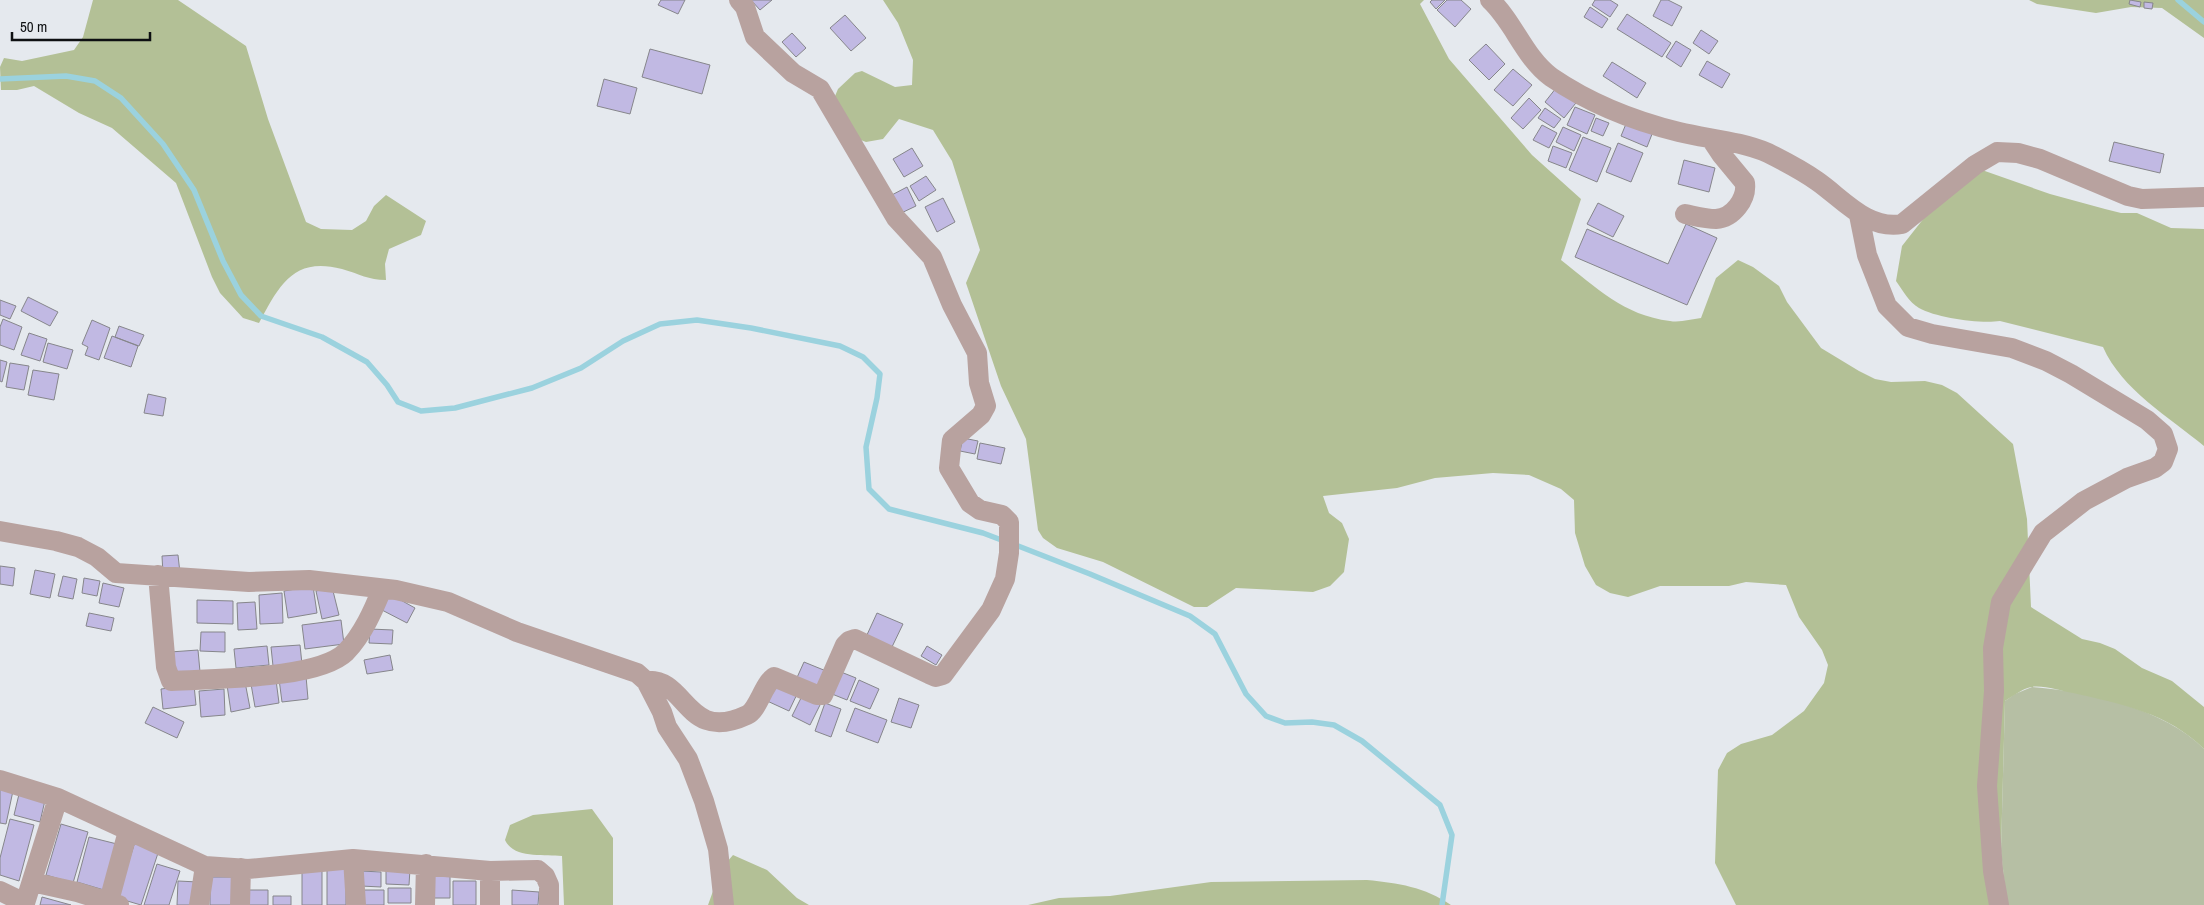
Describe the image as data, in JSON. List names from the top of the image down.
{
  "scale_bar": "50 m"
}
